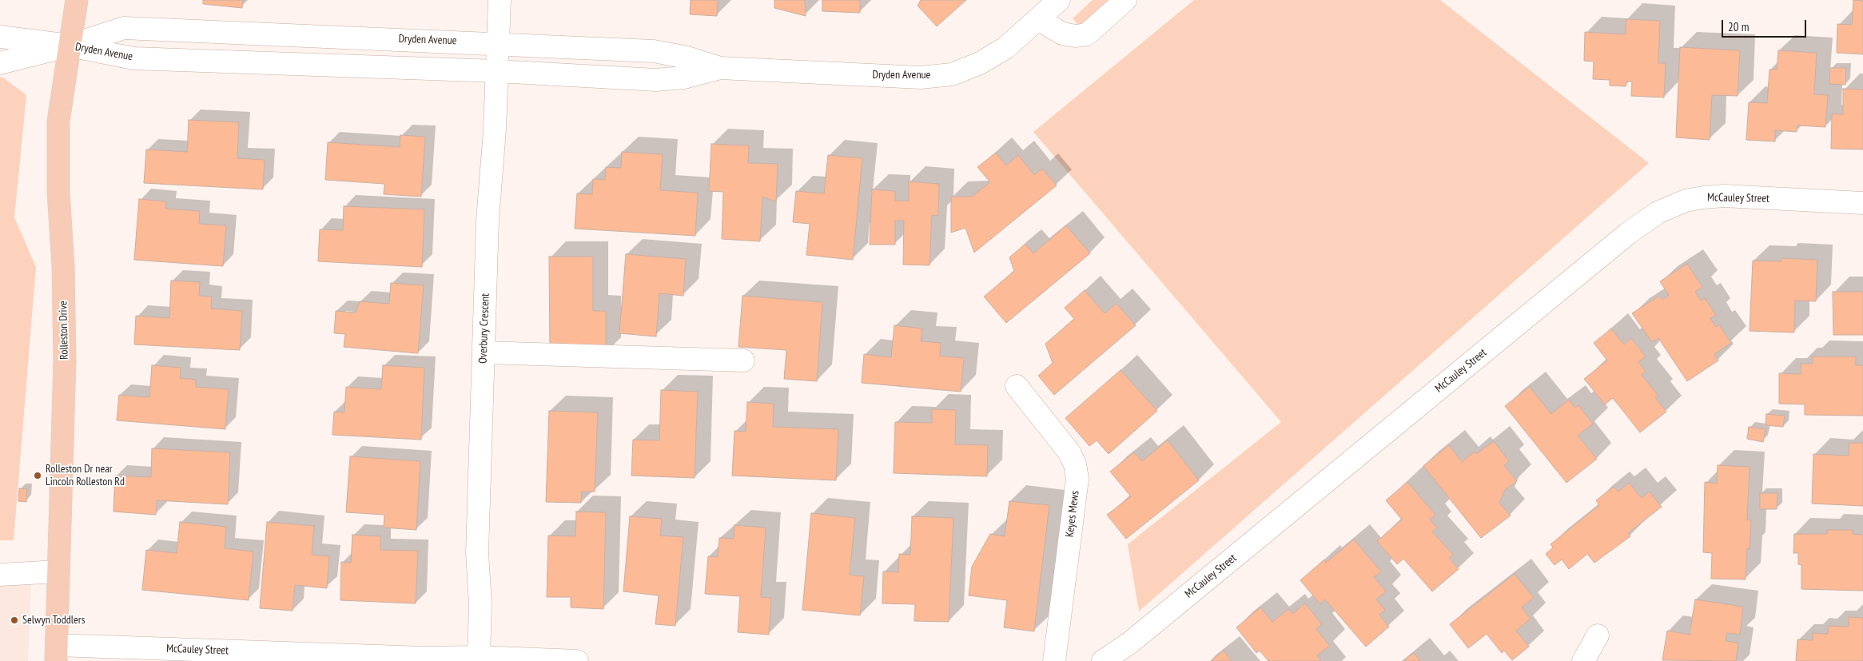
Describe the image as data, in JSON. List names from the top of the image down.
{
  "streets": {
    "main road": ["Rolleston Drive"],
    "street": [
      "Dryden Avenue",
      "McCauley Street",
      "Overbury Crescent",
      "Keyes Mews"
    ]
  },
  "crossings": [
    ["Dryden Avenue", "Overbury Crescent"],
    ["Dryden Avenue", "Rolleston Drive"],
    ["McCauley Street", "Overbury Crescent"],
    ["McCauley Street", "Rolleston Drive"]
  ],
  "places": ["Rolleston Dr near Lincoln Rolleston Rd", "Selwyn Toddlers"],
  "scale_bar": "20 m"
}
